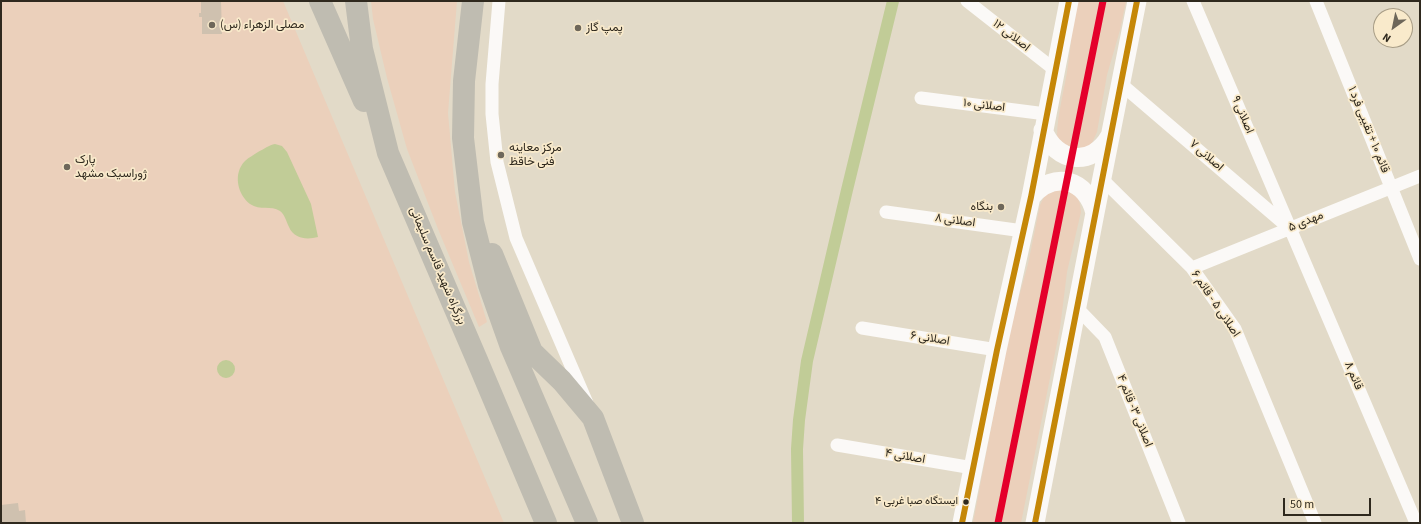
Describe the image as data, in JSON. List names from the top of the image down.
{
  "streets": {
    "highway": ["بزرگراه شهید قاسم سلیمانی"],
    "street": [
      "اصلانی ۱۲",
      "اصلانی ۱۰",
      "اصلانی ۹",
      "قائم ۱۰ + تقیبی فرد ۱",
      "اصلانی ۷",
      "اصلانی ۸",
      "مهدی ۵",
      "اصلانی ۵ - قائم ۶",
      "اصلانی ۶",
      "قائم ۸",
      "اصلانی ۳- قائم ۴",
      "اصلانی ۴"
    ]
  },
  "crossings": [
    ["اصلانی ۹", "اصلانی ۷"],
    ["اصلانی ۹", "مهدی ۵"],
    ["اصلانی ۹", "قائم ۸"],
    ["قائم ۱۰ + تقیبی فرد ۱", "مهدی ۵"],
    ["اصلانی ۷", "مهدی ۵"],
    ["اصلانی ۷", "قائم ۸"],
    ["مهدی ۵", "اصلانی ۵ - قائم ۶"],
    ["مهدی ۵", "قائم ۸"]
  ],
  "places": [
    "مصلی الزهراء (س)",
    "پمپ گاز",
    "مرکز معاینه فنی خاقظ",
    "پارک ژوراسیک مشهد",
    "بنگاه",
    "ایستگاه صبا غربی ۴"
  ],
  "scale_bar": "50 m",
  "north": "bottom left"
}
